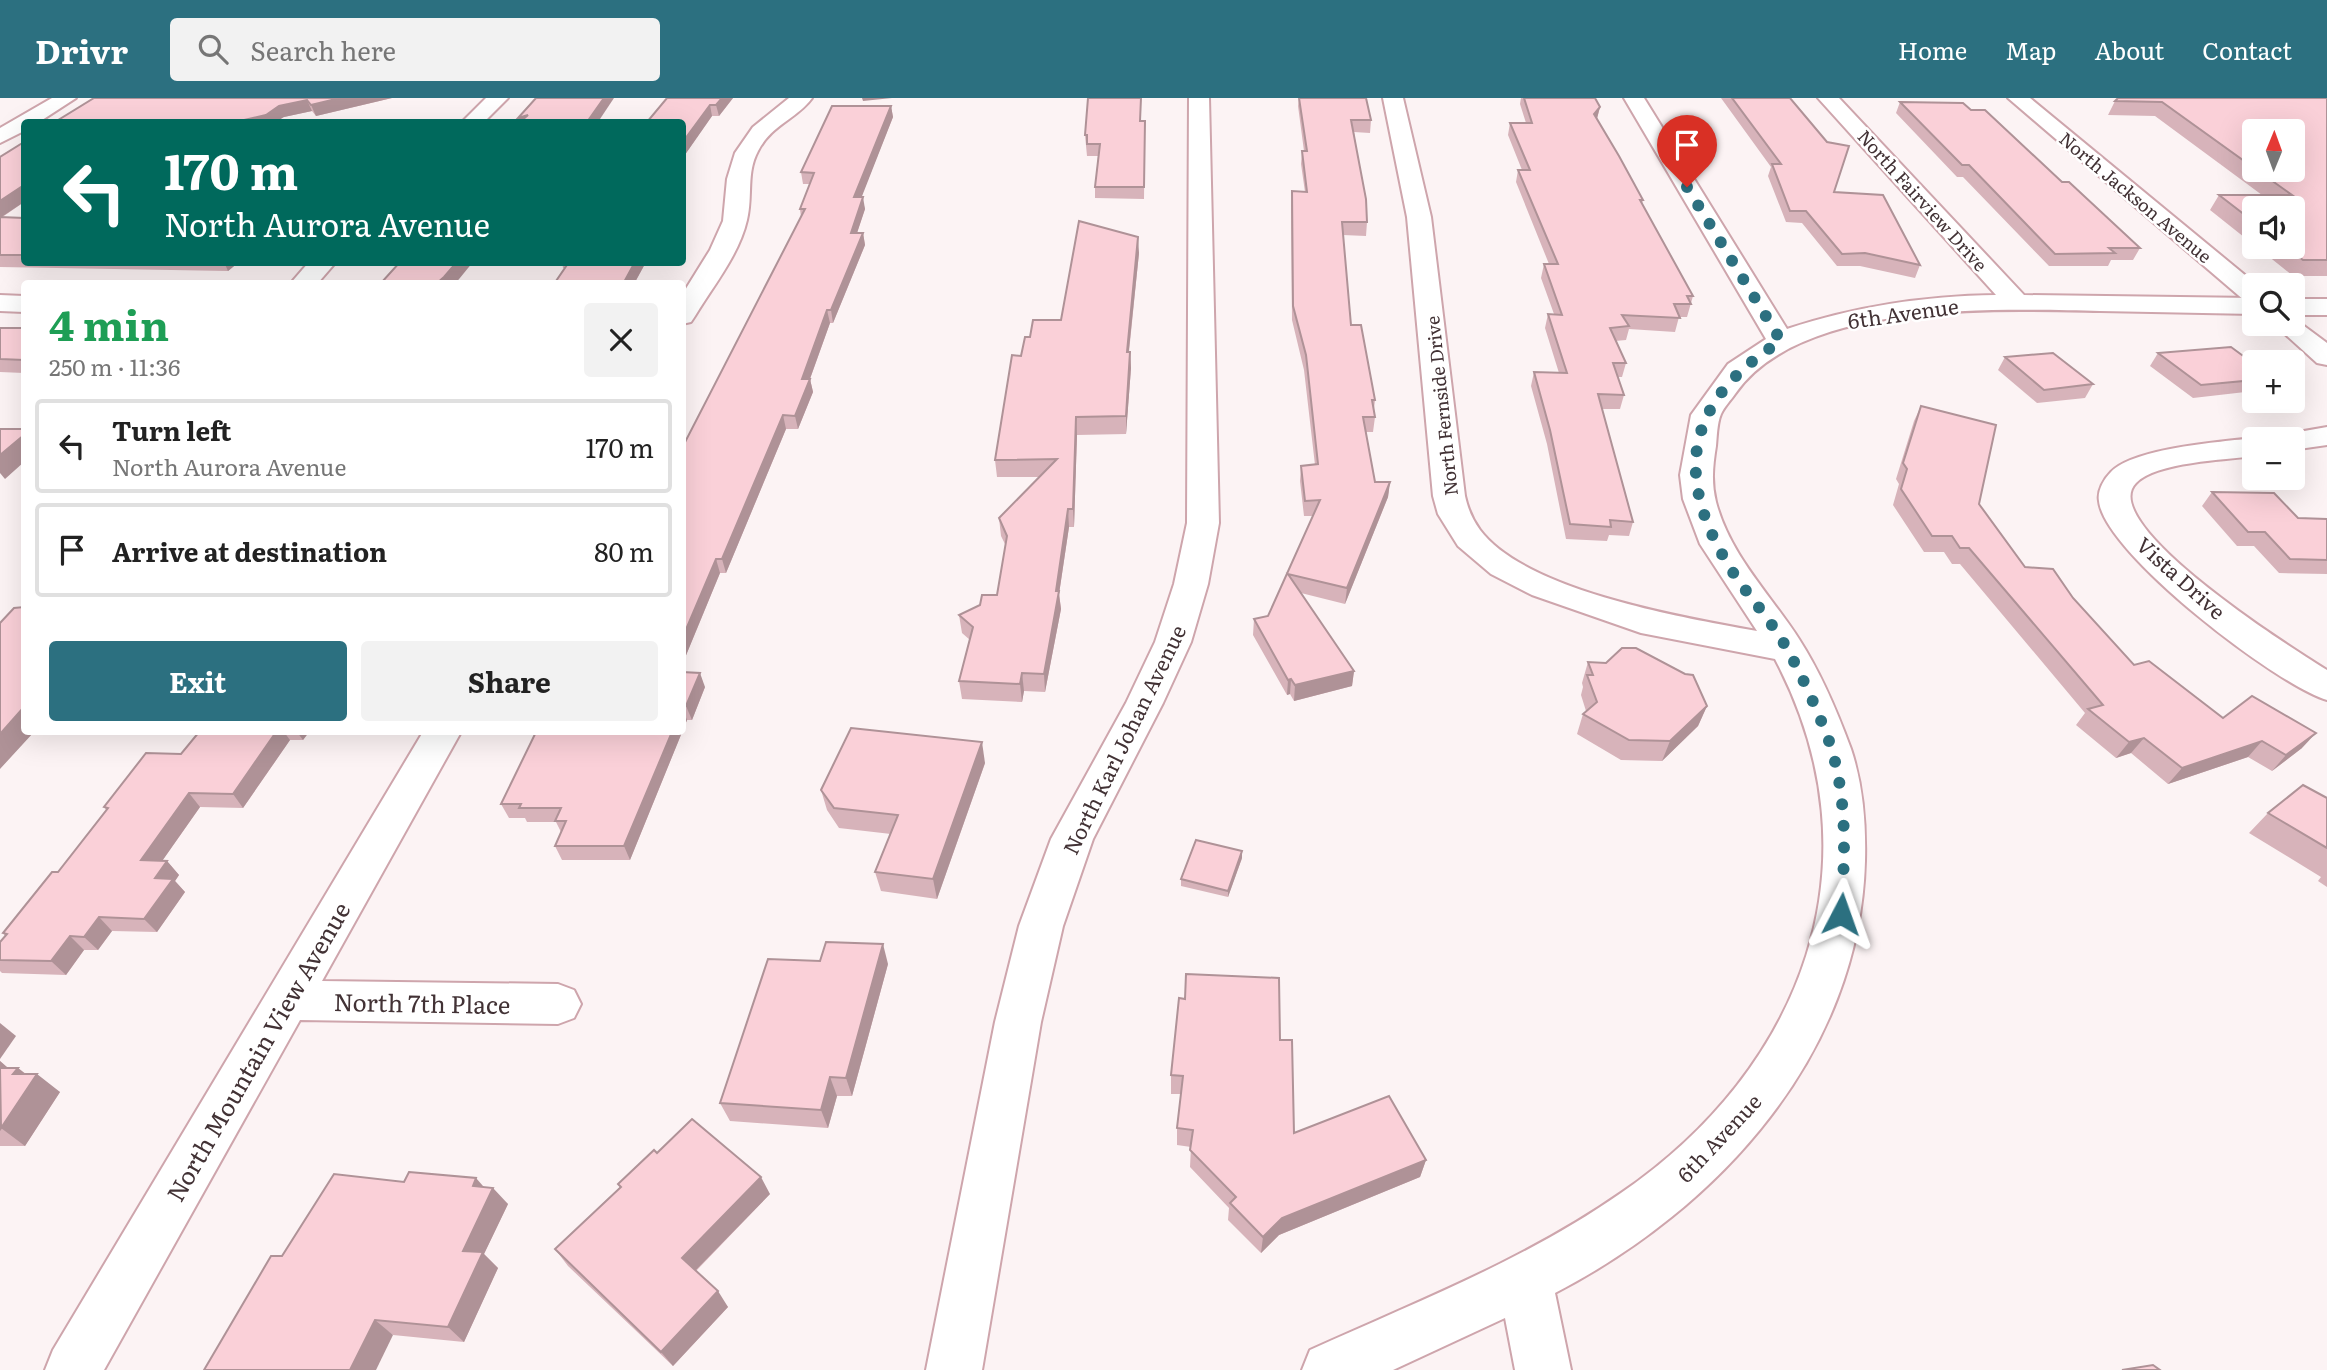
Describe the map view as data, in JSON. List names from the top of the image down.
{
  "streets": {
    "street": [
      "North Jackson Avenue",
      "North Fairview Drive",
      "6th Avenue",
      "North Fernside Drive",
      "Vista Drive",
      "North Karl Johan Avenue",
      "North 7th Place",
      "North Mountain View Avenue"
    ]
  },
  "crossings": [
    ["North Fairview Drive", "6th Avenue"],
    ["6th Avenue", "North Fernside Drive"],
    ["North 7th Place", "North Mountain View Avenue"]
  ],
  "north": "top",
  "page": {
    "header": "Drivr",
    "search": "Search here",
    "nav": [
      "Home",
      "Map",
      "About",
      "Contact"
    ],
    "map_buttons": ["+", "−"],
    "turn": ["170 m", "North Aurora Avenue"],
    "heading": ["4 min", "250 m · 11:36"],
    "list": [
      {
        "name": "Turn left",
        "note": "North Aurora Avenue",
        "value": "170 m"
      },
      {
        "name": "Arrive at destination",
        "value": "80 m"
      }
    ],
    "buttons": ["Exit", "Share"]
  }
}
